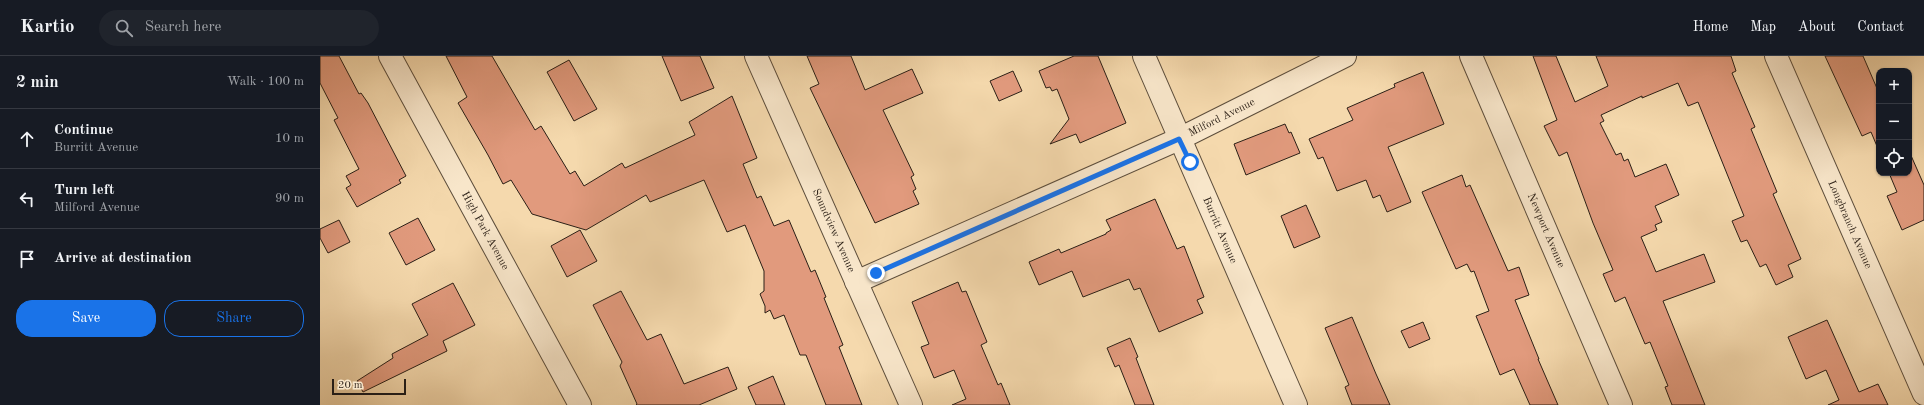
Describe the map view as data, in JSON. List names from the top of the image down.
{
  "streets": {
    "street": [
      "Milford Avenue",
      "Longbranch Avenue",
      "Newport Avenue",
      "High Park Avenue",
      "Soundview Avenue",
      "Burritt Avenue"
    ]
  },
  "crossings": [
    ["Milford Avenue", "Soundview Avenue"],
    ["Milford Avenue", "Burritt Avenue"]
  ],
  "scale_bar": "20 m",
  "page": {
    "header": "Kartio",
    "search": "Search here",
    "nav": [
      "Home",
      "Map",
      "About",
      "Contact"
    ],
    "heading": ["2 min", "Walk · 100 m"],
    "map_buttons": ["+", "−"],
    "list": [
      ["Continue", "Burritt Avenue", "10 m"],
      ["Turn left", "Milford Avenue", "90 m"],
      "Arrive at destination"
    ],
    "buttons": ["Save", "Share"],
    "scale": "20 m"
  }
}
